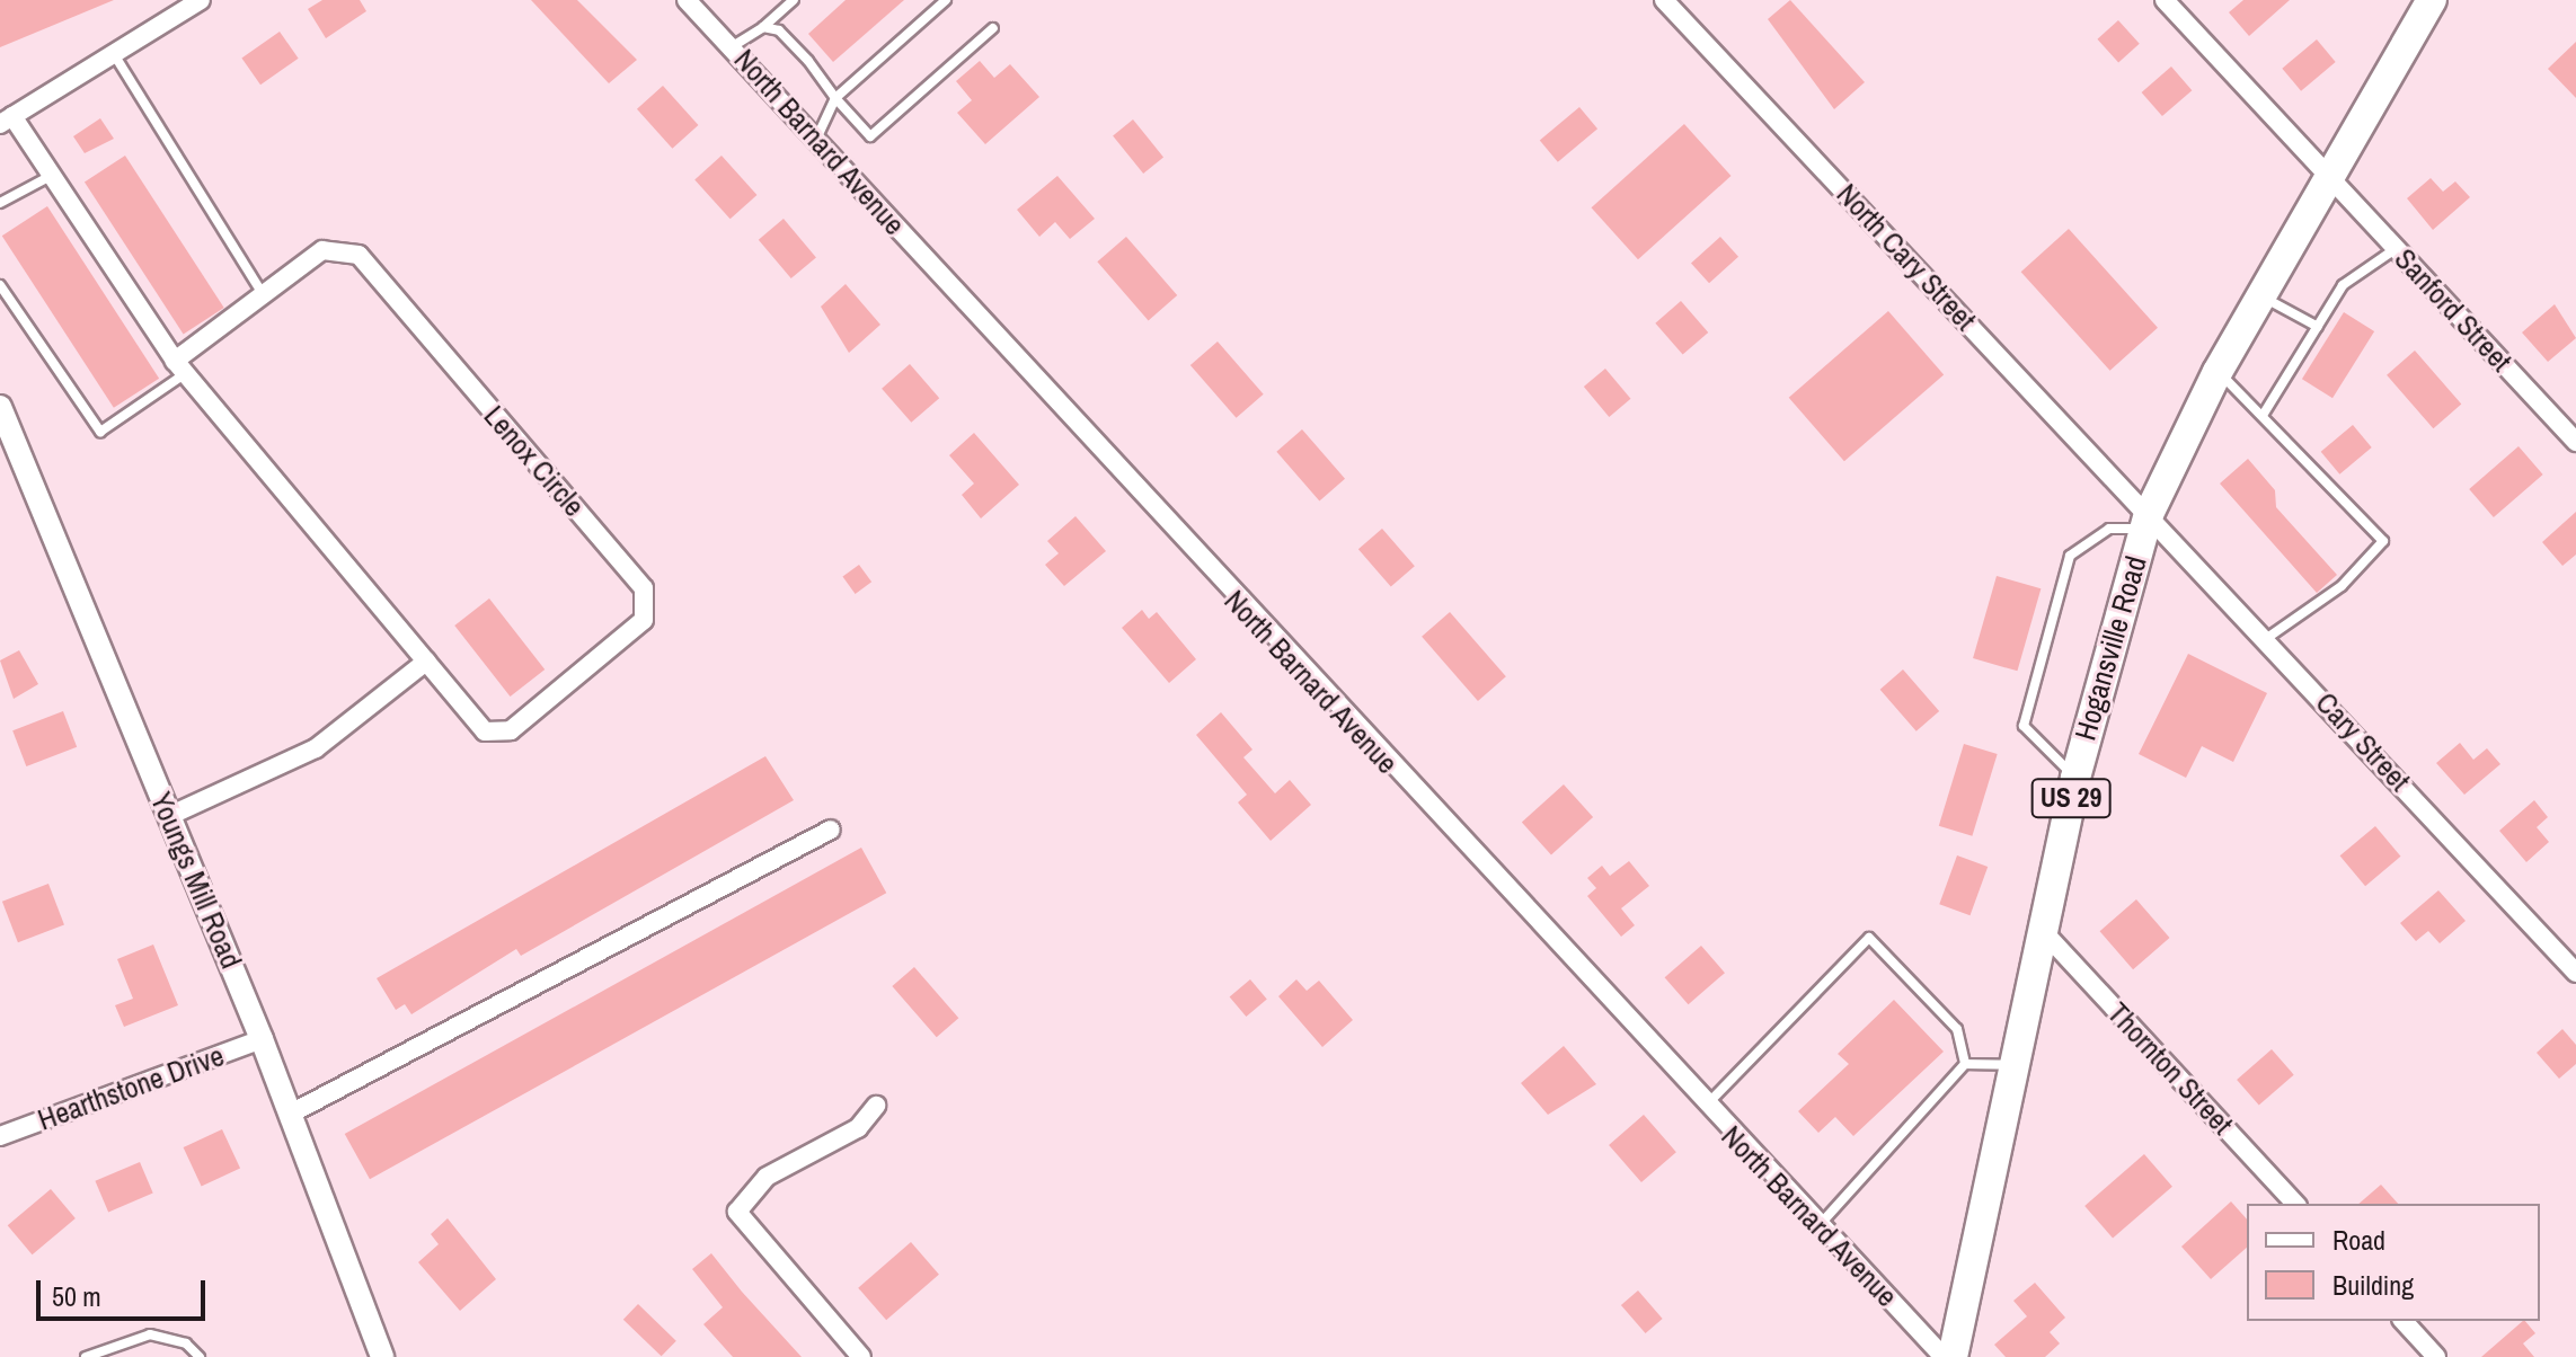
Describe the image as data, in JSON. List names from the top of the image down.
{
  "streets": {
    "main road": ["Hogansville Road", "US 29"],
    "street": [
      "North Barnard Avenue",
      "North Cary Street",
      "Sanford Street",
      "Lenox Circle",
      "Cary Street",
      "Youngs Mill Road",
      "Thornton Street",
      "Hearthstone Drive"
    ]
  },
  "crossings": [
    ["North Cary Street", "Hogansville Road"],
    ["North Cary Street", "Cary Street"],
    ["Sanford Street", "Hogansville Road"],
    ["Hogansville Road", "Cary Street"],
    ["Hogansville Road", "Thornton Street"],
    ["Youngs Mill Road", "Hearthstone Drive"]
  ],
  "legend": ["Road", "Building"],
  "scale_bar": "50 m"
}
